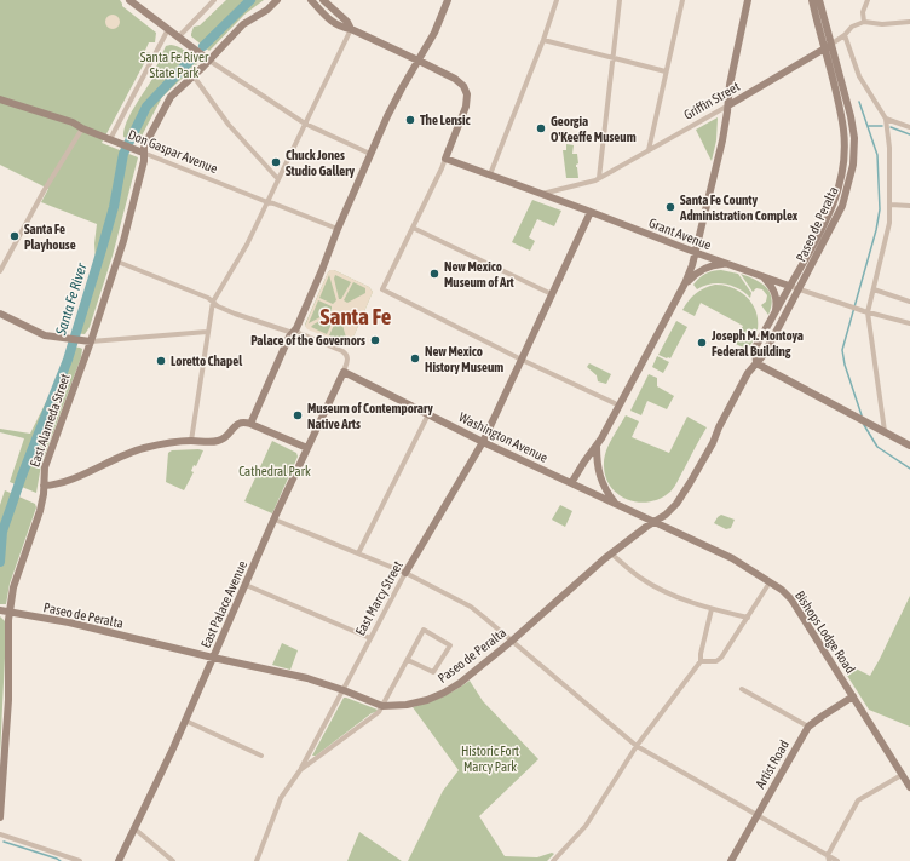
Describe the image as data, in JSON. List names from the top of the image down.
{
  "streets": {
    "street": [
      "Griffin Street",
      "Don Gaspar Avenue",
      "Paseo de Peralta",
      "Grant Avenue",
      "East Alameda Street",
      "Washington Avenue",
      "East Marcy Street",
      "East Palace Avenue",
      "Bishops Lodge Road",
      "Artist Road"
    ]
  },
  "crossings": [
    ["Griffin Street", "Paseo de Peralta"],
    ["Griffin Street", "Grant Avenue"],
    ["Don Gaspar Avenue", "East Alameda Street"],
    ["Paseo de Peralta", "Grant Avenue"],
    ["Paseo de Peralta", "East Alameda Street"],
    ["Paseo de Peralta", "Washington Avenue"],
    ["Paseo de Peralta", "East Marcy Street"],
    ["Paseo de Peralta", "East Palace Avenue"],
    ["Paseo de Peralta", "Bishops Lodge Road"],
    ["Grant Avenue", "East Marcy Street"],
    ["Washington Avenue", "East Marcy Street"],
    ["Washington Avenue", "East Palace Avenue"],
    ["Washington Avenue", "Bishops Lodge Road"],
    ["Bishops Lodge Road", "Artist Road"]
  ],
  "districts": ["Santa Fe"],
  "water": ["Santa Fe River"],
  "parks": ["Santa Fe River State Park", "Cathedral Park", "Historic Fort Marcy Park"],
  "places": [
    "The Lensic",
    "Georgia O'Keeffe Museum",
    "Chuck Jones Studio Gallery",
    "Santa Fe County Administration Complex",
    "Santa Fe Playhouse",
    "New Mexico Museum of Art",
    "Palace of the Governors",
    "Joseph M. Montoya Federal Building",
    "New Mexico History Museum",
    "Loretto Chapel",
    "Museum of Contemporary Native Arts"
  ]
}
